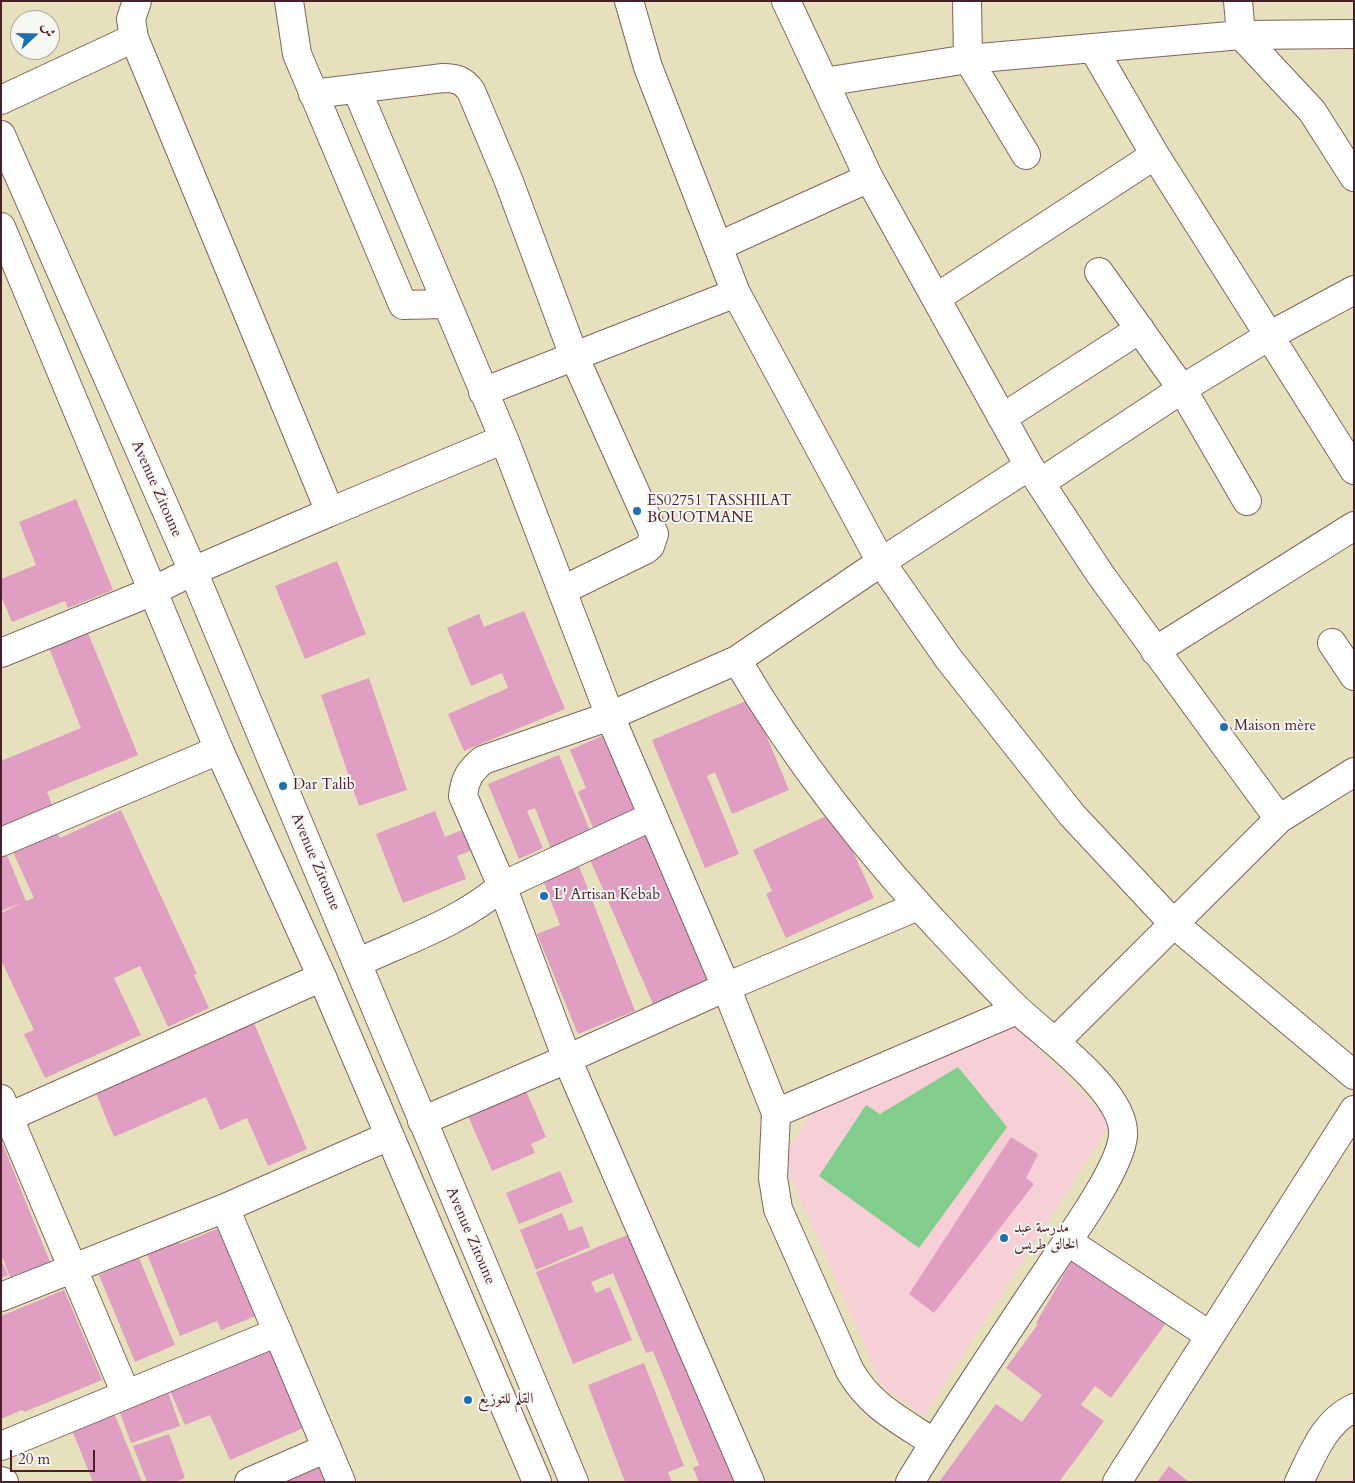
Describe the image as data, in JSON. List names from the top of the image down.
{
  "streets": {
    "street": ["Avenue Zitoune"]
  },
  "places": [
    "ES02751 TASSHILAT BOUOTMANE",
    "Maison mère",
    "Dar Talib",
    "L' Artisan Kebab",
    "مدرسة عبد الخالق طريس",
    "القلم للتوزيع"
  ],
  "scale_bar": "20 m",
  "north": "right"
}
